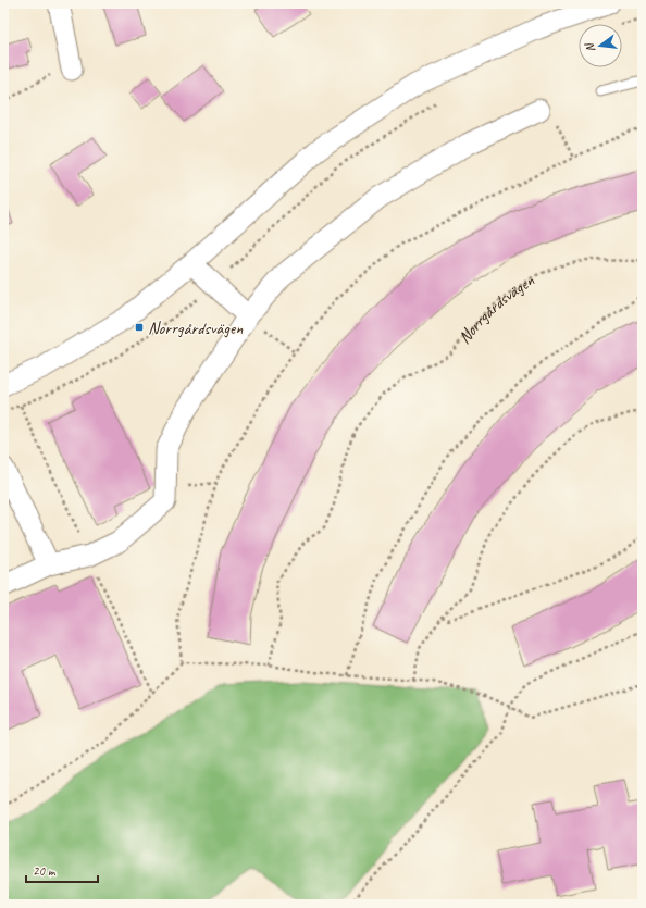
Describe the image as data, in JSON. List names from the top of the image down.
{
  "streets": {
    "path": ["Norrgårdsvägen"]
  },
  "places": {
    "transit": ["Norrgårdsvägen"]
  },
  "scale_bar": "20 m",
  "north": "left"
}
